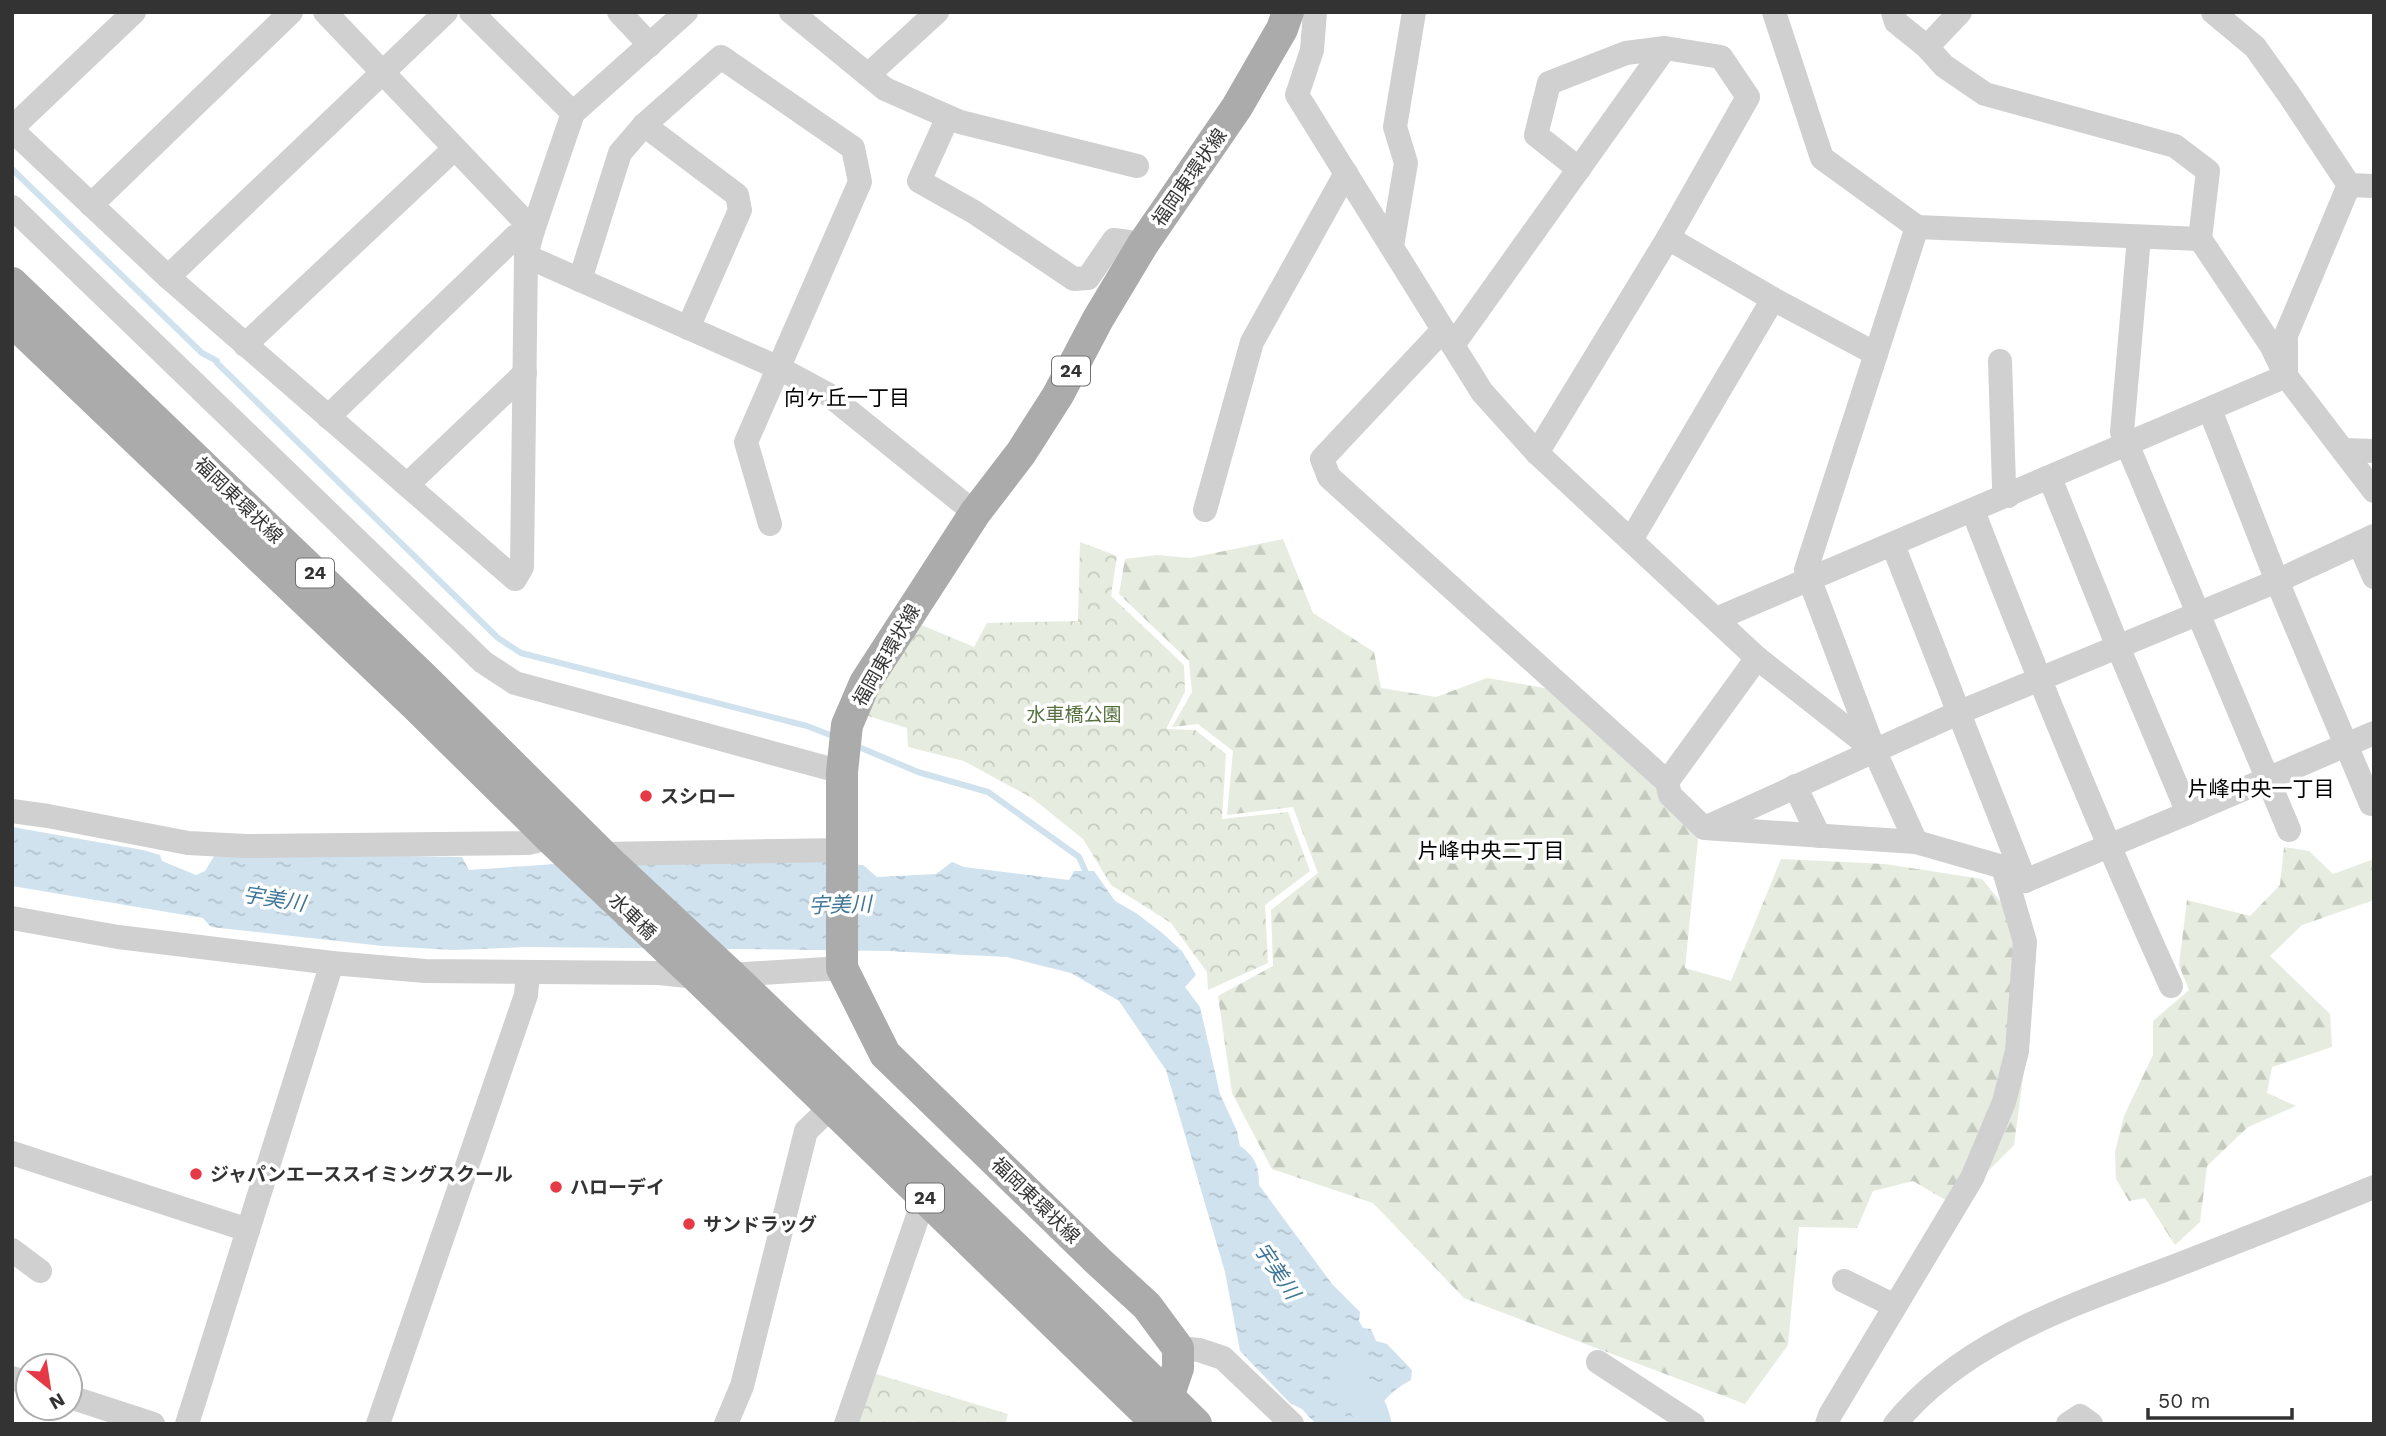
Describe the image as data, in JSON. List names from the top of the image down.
{
  "streets": {
    "main road": ["福岡東環状線", "24", "水車橋"]
  },
  "crossings": [
    ["福岡東環状線", "水車橋"],
    ["24", "水車橋"]
  ],
  "districts": ["向ヶ丘一丁目", "片峰中央一丁目", "片峰中央二丁目"],
  "water": ["宇美川"],
  "parks": ["水車橋公園"],
  "places": [
    "スシロー",
    "ジャパンエーススイミングスクール",
    "ハローデイ",
    "サンドラッグ"
  ],
  "scale_bar": "50 m",
  "north": "bottom right"
}
